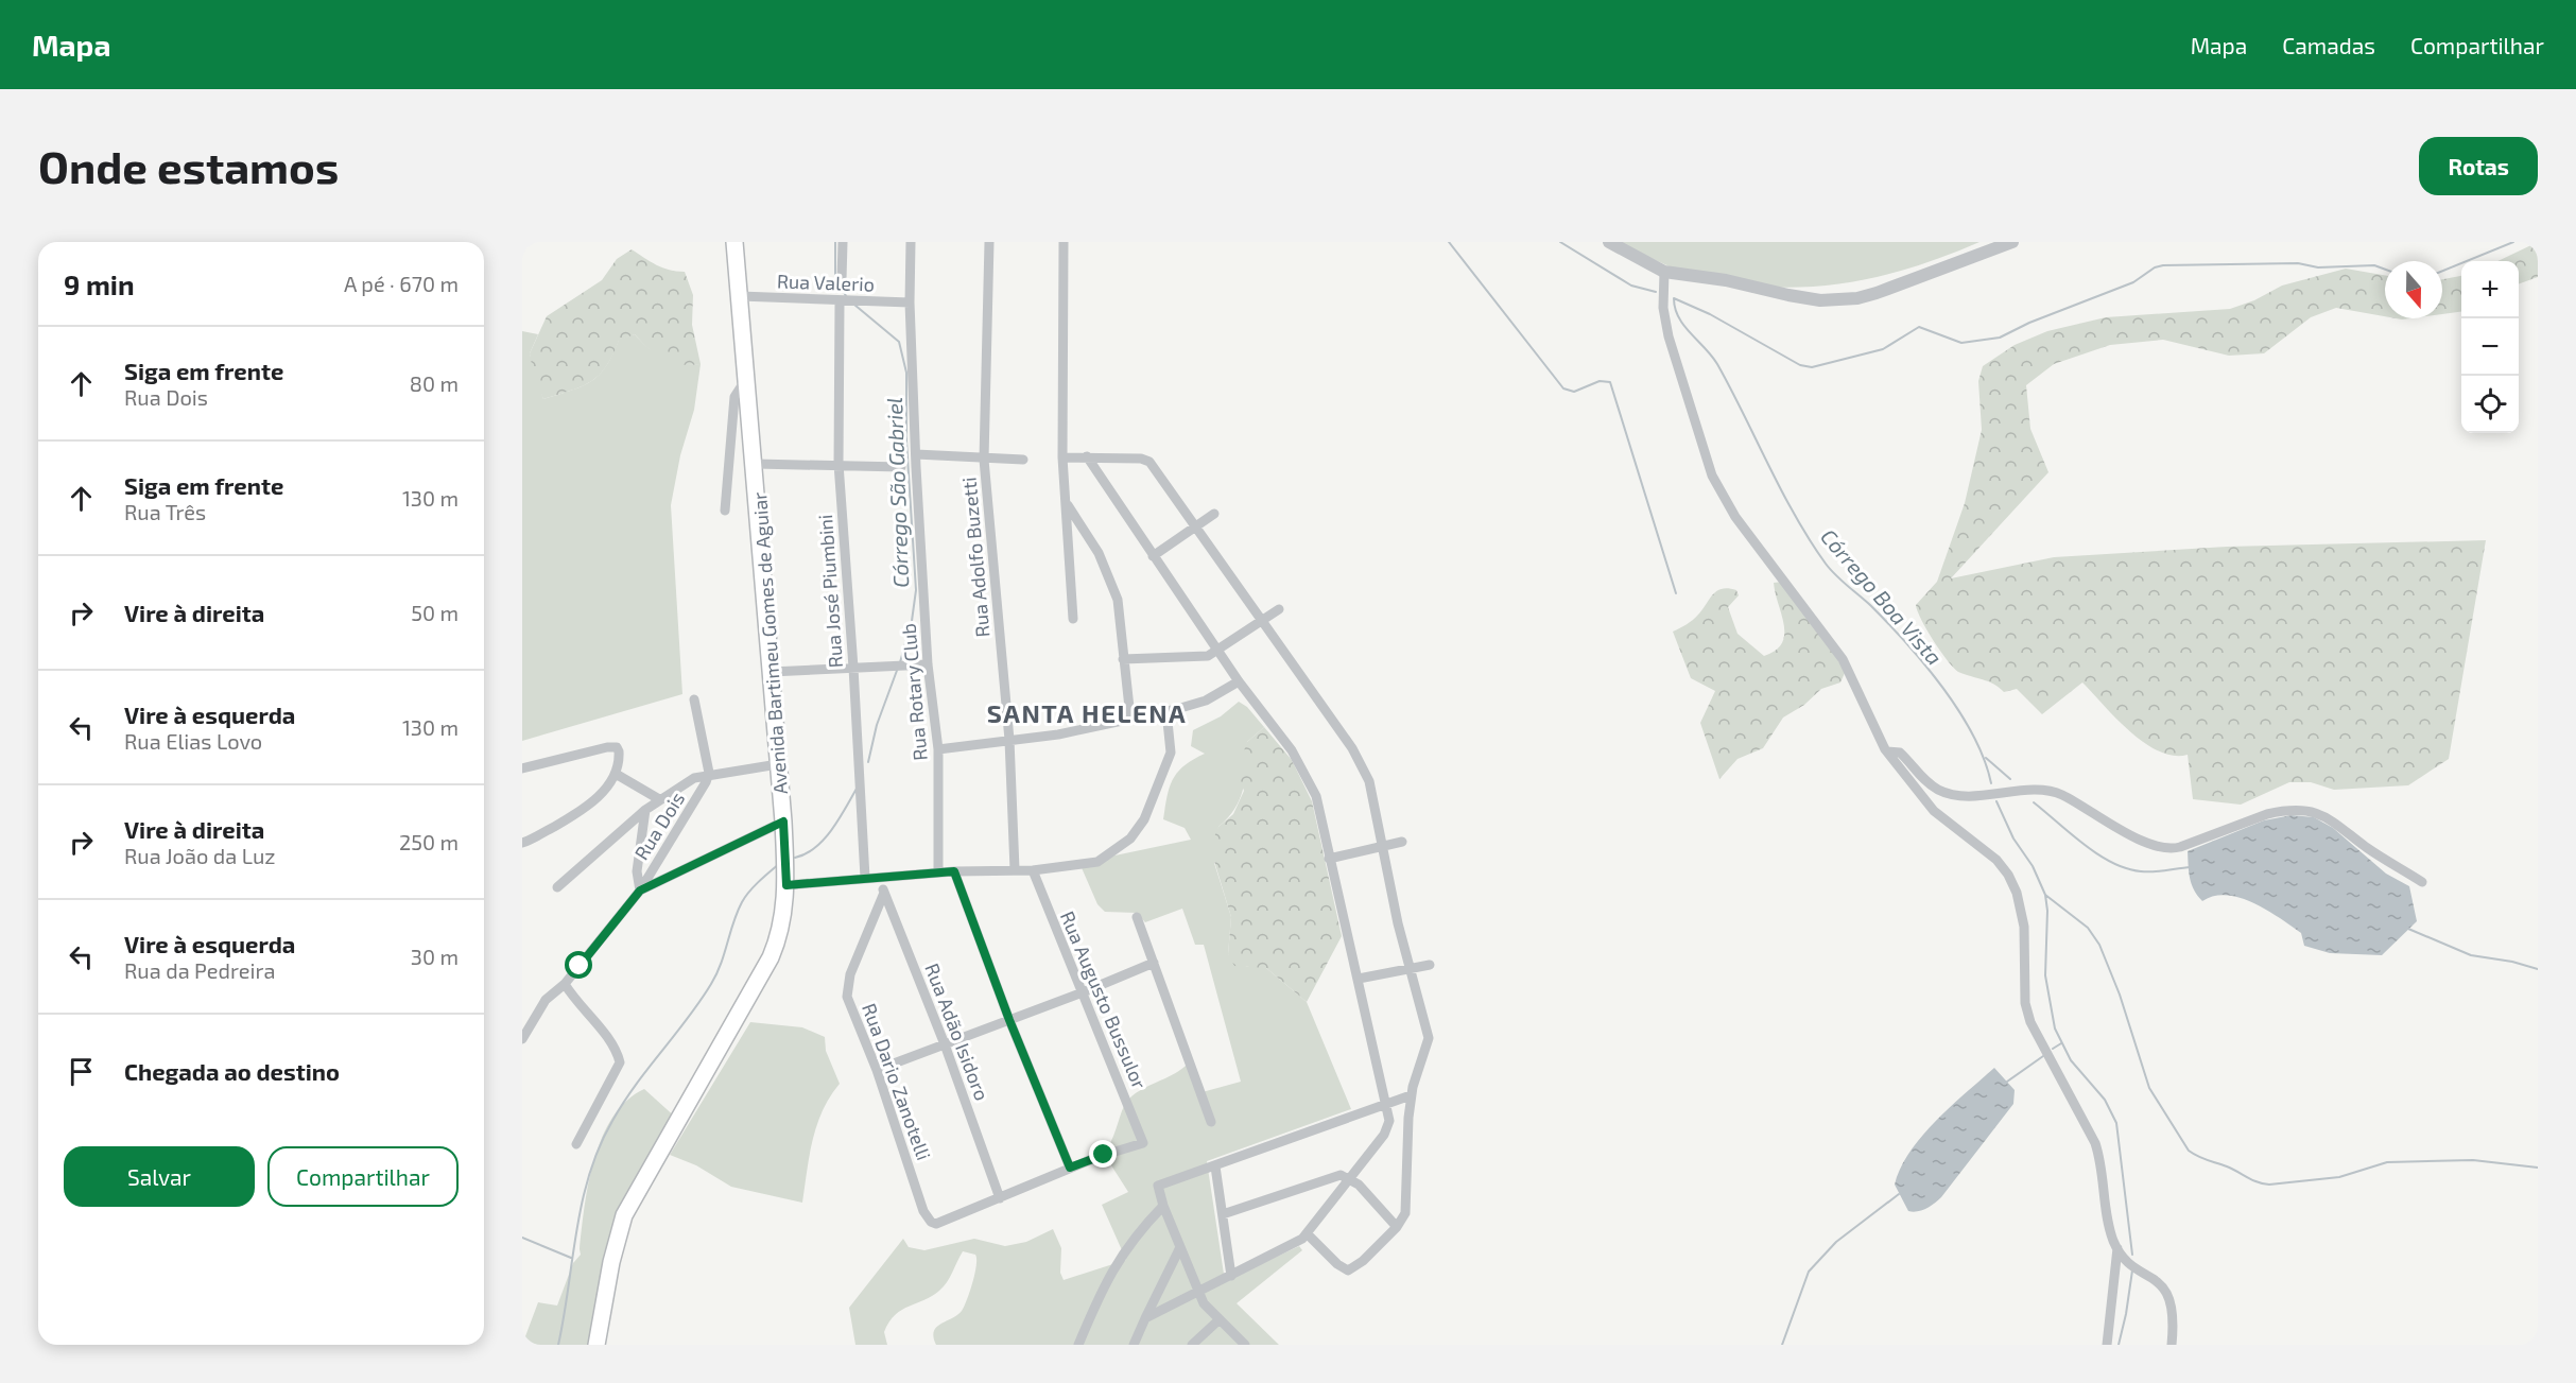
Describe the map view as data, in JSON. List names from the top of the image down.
{
  "streets": {
    "main road": ["Avenida Bartimeu Gomes de Aguiar"],
    "street": [
      "Rua Valerio",
      "Rua Adolfo Buzetti",
      "Rua José Piumbini",
      "Rua Rotary Club",
      "Rua Dois",
      "Rua Augusto Bussulor",
      "Rua Adão Isidoro",
      "Rua Dario Zanotelli"
    ]
  },
  "crossings": [
    ["Rua Valerio", "Rua José Piumbini"],
    ["Rua Valerio", "Avenida Bartimeu Gomes de Aguiar"],
    ["Rua Valerio", "Rua Rotary Club"],
    ["Rua Adão Isidoro", "Rua Dario Zanotelli"]
  ],
  "districts": ["SANTA HELENA"],
  "water": ["Córrego São Gabriel", "Córrego Boa Vista"],
  "north": "bottom",
  "page": {
    "header": "Mapa",
    "nav": ["Mapa", "Camadas", "Compartilhar"],
    "buttons": [
      "Rotas",
      ["Salvar", "Compartilhar"]
    ],
    "title": "Onde estamos",
    "heading": ["9 min", "A pé · 670 m"],
    "map_buttons": ["+", "−"],
    "list": [
      ["Siga em frente", "Rua Dois", "80 m"],
      ["Siga em frente", "Rua Três", "130 m"],
      ["Vire à direita", "50 m"],
      ["Vire à esquerda", "Rua Elias Lovo", "130 m"],
      ["Vire à direita", "Rua João da Luz", "250 m"],
      ["Vire à esquerda", "Rua da Pedreira", "30 m"],
      "Chegada ao destino"
    ]
  }
}
